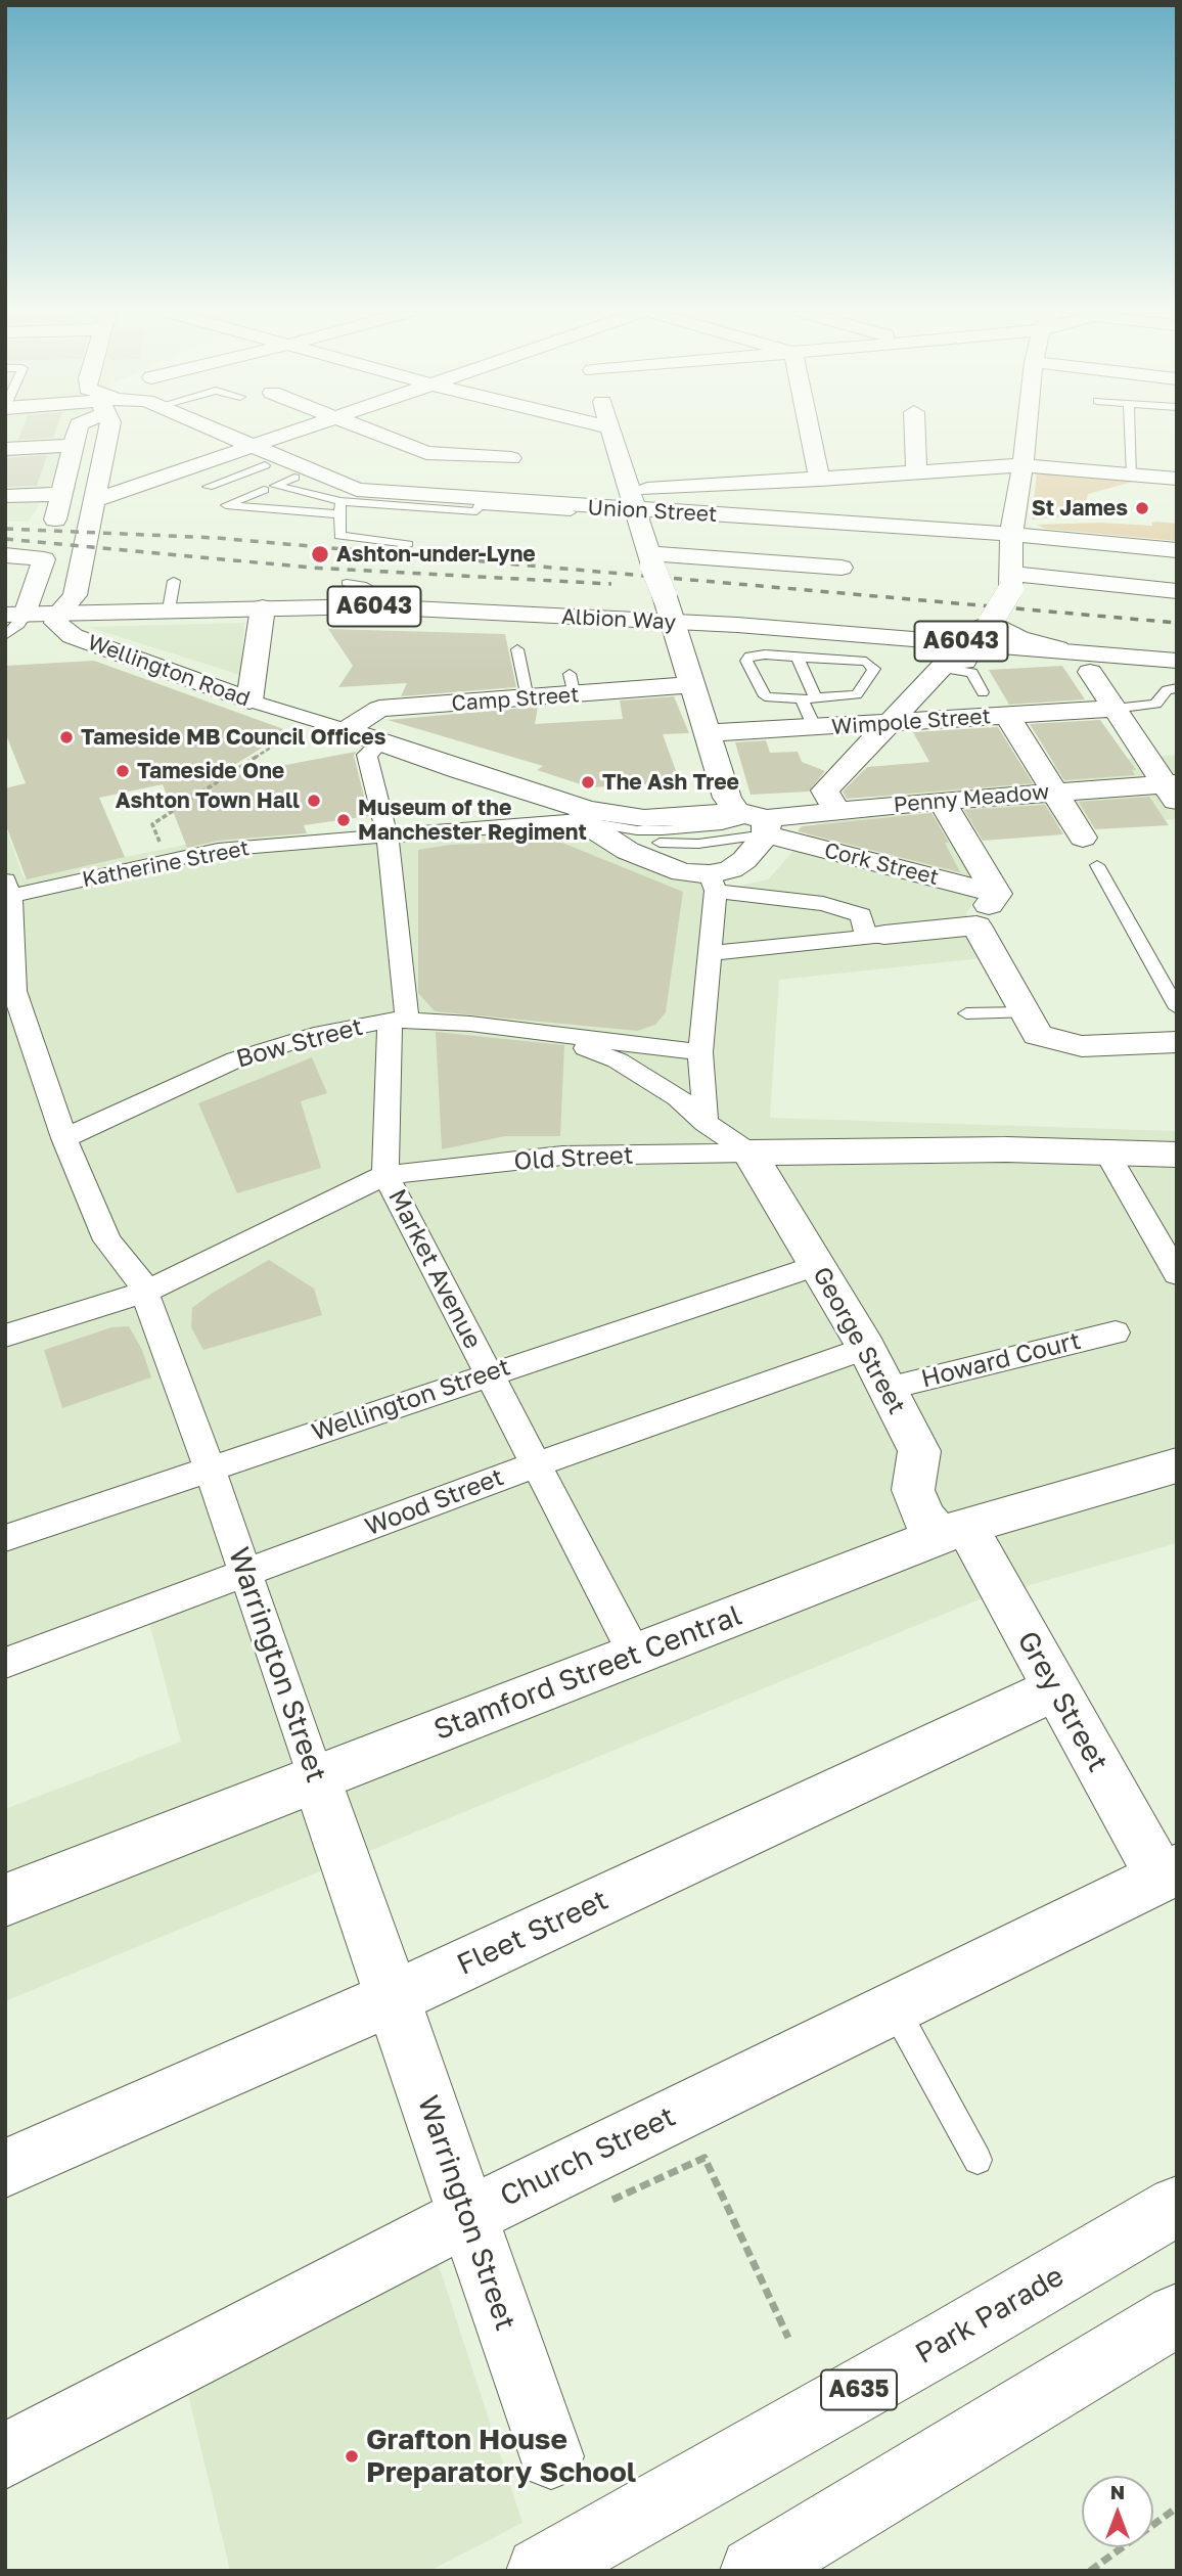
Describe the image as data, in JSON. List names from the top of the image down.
{
  "streets": {
    "main road": [
      "Union Street",
      "A6043",
      "Albion Way",
      "Wellington Road",
      "Camp Street",
      "Wimpole Street",
      "Penny Meadow",
      "Cork Street",
      "Old Street",
      "George Street",
      "Warrington Street",
      "Stamford Street Central",
      "Grey Street",
      "Fleet Street",
      "Church Street",
      "Park Parade",
      "A635"
    ],
    "street": [
      "Katherine Street",
      "Bow Street",
      "Market Avenue",
      "Howard Court",
      "Wellington Street",
      "Wood Street"
    ]
  },
  "crossings": [
    ["Albion Way", "Wellington Road"],
    ["Wellington Road", "Camp Street"],
    ["Wellington Road", "Penny Meadow"],
    ["Wellington Road", "Katherine Street"],
    ["Wellington Road", "Cork Street"],
    ["Wellington Road", "Market Avenue"],
    ["Penny Meadow", "Cork Street"],
    ["Katherine Street", "Market Avenue"],
    ["Katherine Street", "Warrington Street"],
    ["Bow Street", "Old Street"],
    ["Bow Street", "Market Avenue"],
    ["Bow Street", "George Street"],
    ["Bow Street", "Warrington Street"],
    ["Old Street", "Market Avenue"],
    ["Old Street", "George Street"],
    ["Old Street", "Warrington Street"],
    ["Market Avenue", "Wellington Street"],
    ["Market Avenue", "Wood Street"],
    ["Market Avenue", "Stamford Street Central"],
    ["George Street", "Howard Court"],
    ["George Street", "Wellington Street"],
    ["George Street", "Wood Street"],
    ["George Street", "Stamford Street Central"],
    ["George Street", "Grey Street"],
    ["Wellington Street", "Warrington Street"],
    ["Wood Street", "Warrington Street"],
    ["Warrington Street", "Stamford Street Central"],
    ["Warrington Street", "Fleet Street"],
    ["Warrington Street", "Church Street"],
    ["Stamford Street Central", "Grey Street"],
    ["Grey Street", "Fleet Street"],
    ["Grey Street", "Church Street"]
  ],
  "places": [
    "St James",
    "Ashton-under-Lyne",
    "Tameside MB Council Offices",
    "Tameside One",
    "The Ash Tree",
    "Ashton Town Hall",
    "Museum of the Manchester Regiment",
    "Grafton House Preparatory School"
  ],
  "north": "top"
}
